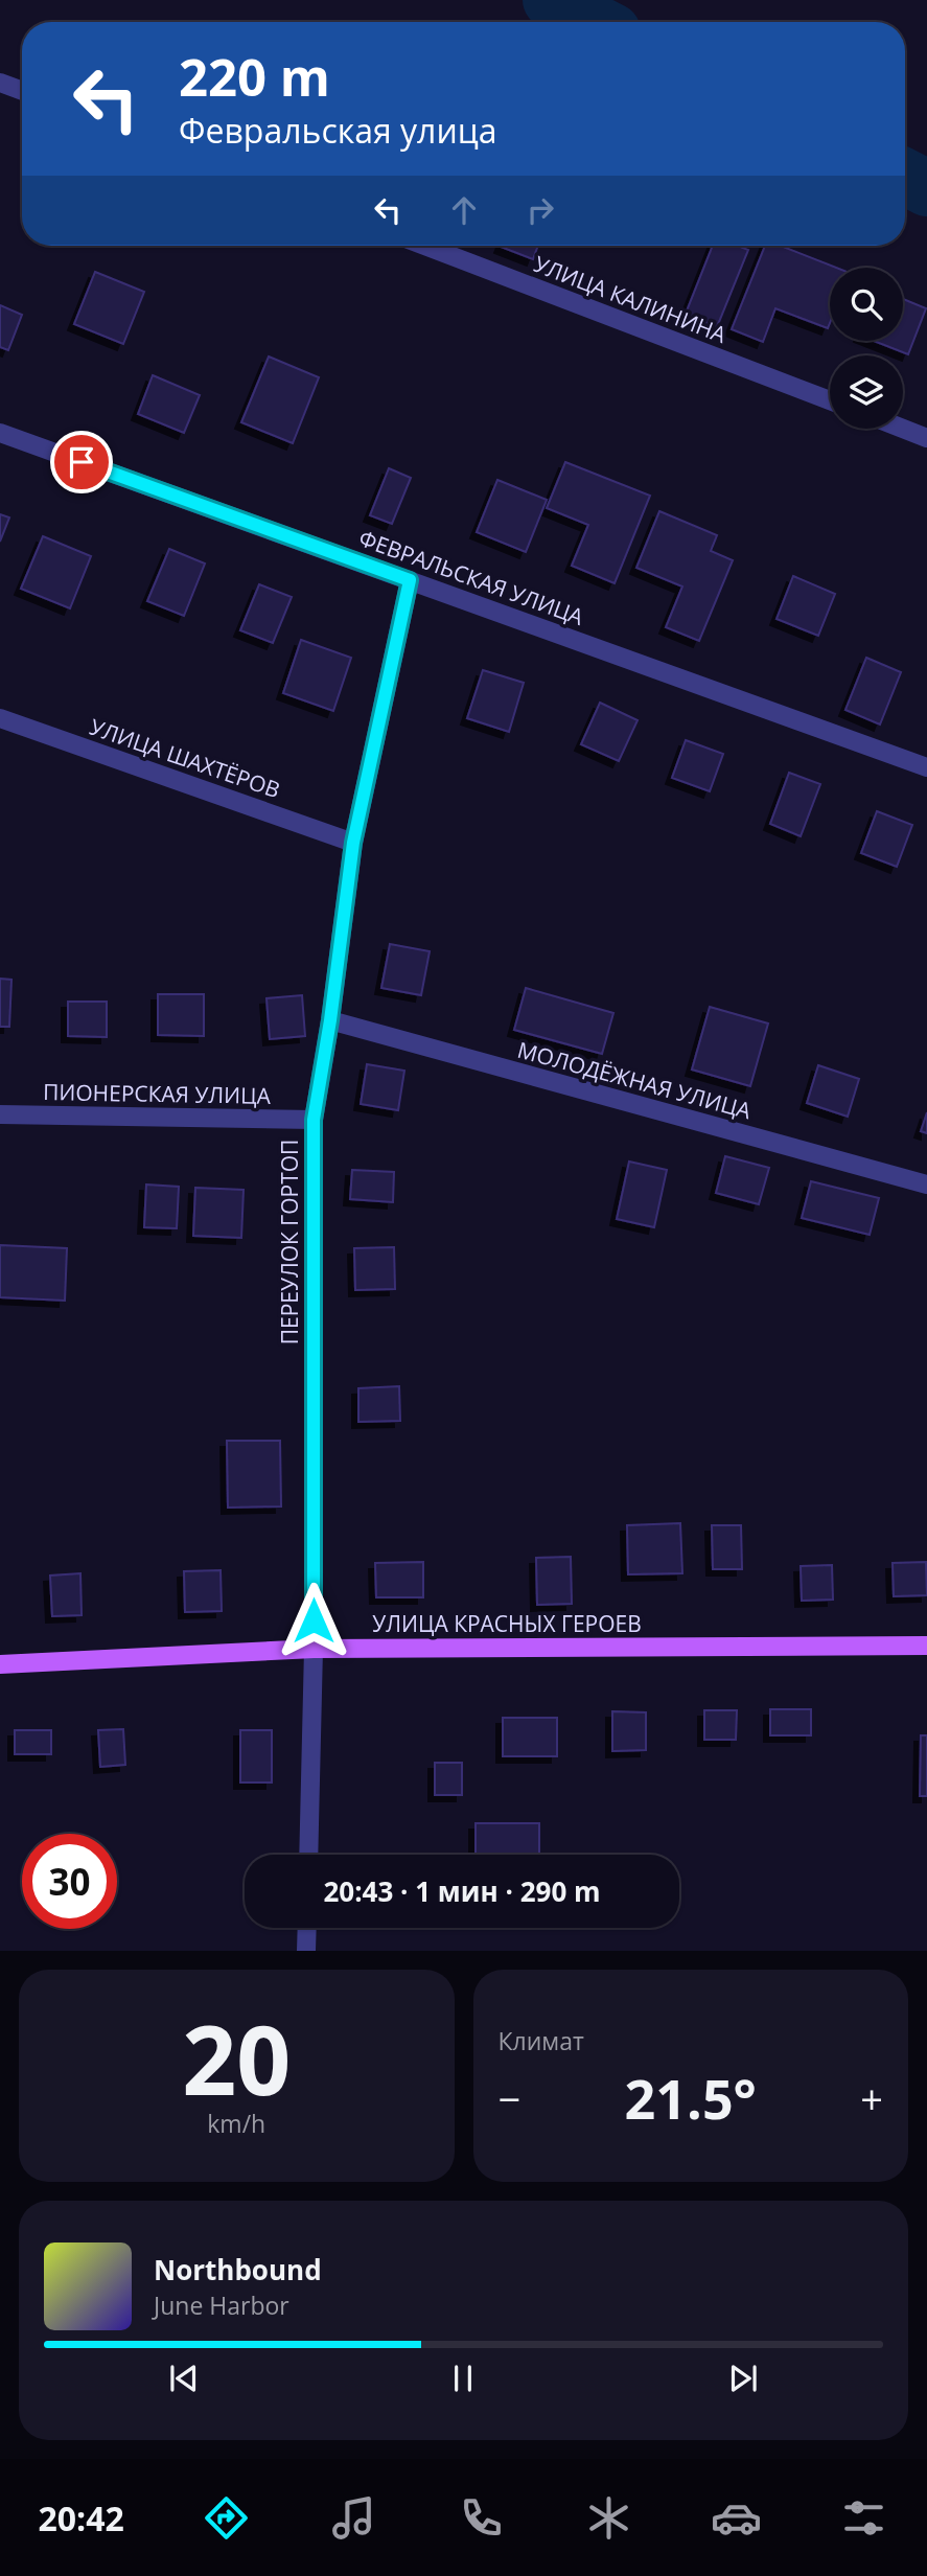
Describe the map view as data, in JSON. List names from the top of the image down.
{
  "streets": {
    "main road": ["УЛИЦА КРАСНЫХ ГЕРОЕВ"],
    "street": [
      "УЛИЦА КАЛИНИНА",
      "ФЕВРАЛЬСКАЯ УЛИЦА",
      "УЛИЦА ШАХТЁРОВ",
      "МОЛОДЁЖНАЯ УЛИЦА",
      "ПИОНЕРСКАЯ УЛИЦА",
      "ПЕРЕУЛОК ГОРТОП"
    ]
  },
  "crossings": [
    ["ФЕВРАЛЬСКАЯ УЛИЦА", "ПЕРЕУЛОК ГОРТОП"],
    ["УЛИЦА ШАХТЁРОВ", "ПЕРЕУЛОК ГОРТОП"],
    ["МОЛОДЁЖНАЯ УЛИЦА", "ПЕРЕУЛОК ГОРТОП"],
    ["ПИОНЕРСКАЯ УЛИЦА", "ПЕРЕУЛОК ГОРТОП"],
    ["ПЕРЕУЛОК ГОРТОП", "УЛИЦА КРАСНЫХ ГЕРОЕВ"]
  ],
  "page": {
    "turn": ["220 m", "Февральская улица"],
    "limit": "30",
    "trip": "20:43 · 1 мин · 290 m",
    "tile": [
      ["20", "km/h"],
      "Климат"
    ],
    "heat": ["−", "21.5°", "+"],
    "song": ["Northbound", "June Harbor"],
    "tabs": "20:42"
  }
}
